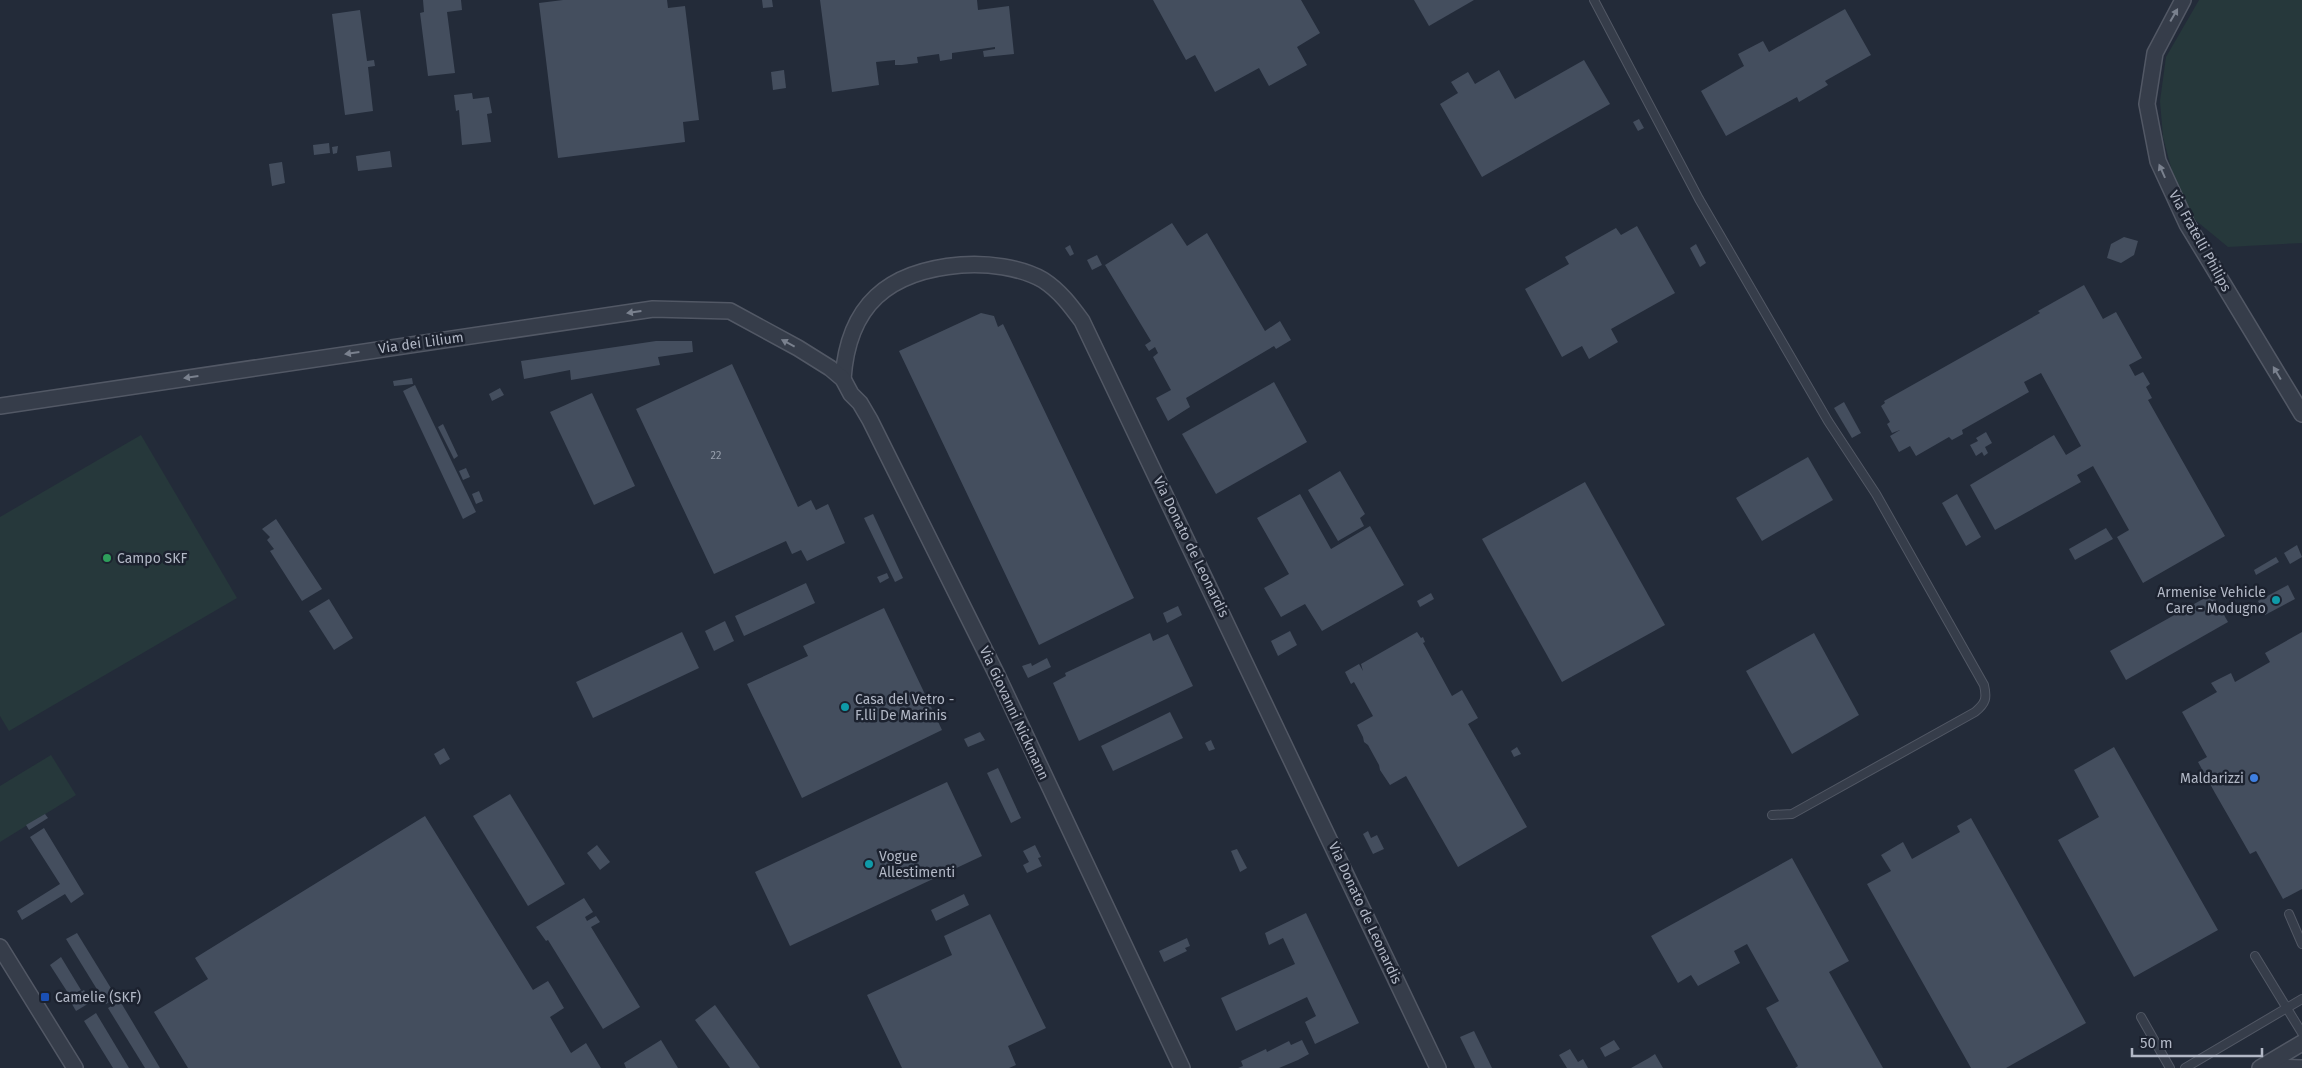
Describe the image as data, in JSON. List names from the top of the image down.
{
  "streets": {
    "street": [
      "Via Fratelli Philips",
      "Via dei Lilium",
      "Via Donato de Leonardis",
      "Via Giovanni Nickmann"
    ]
  },
  "crossings": [
    ["Via dei Lilium", "Via Giovanni Nickmann"],
    ["Via Donato de Leonardis", "Via Giovanni Nickmann"]
  ],
  "one_way": ["Via Fratelli Philips", "Via dei Lilium"],
  "places": {
    "other": [
      "Campo SKF",
      "Armenise Vehicle Care - Modugno",
      "Casa del Vetro - F.lli De Marinis",
      "Maldarizzi",
      "Vogue Allestimenti"
    ],
    "transit": ["Camelie (SKF)"]
  },
  "house_numbers": ["22"],
  "scale_bar": "50 m"
}
